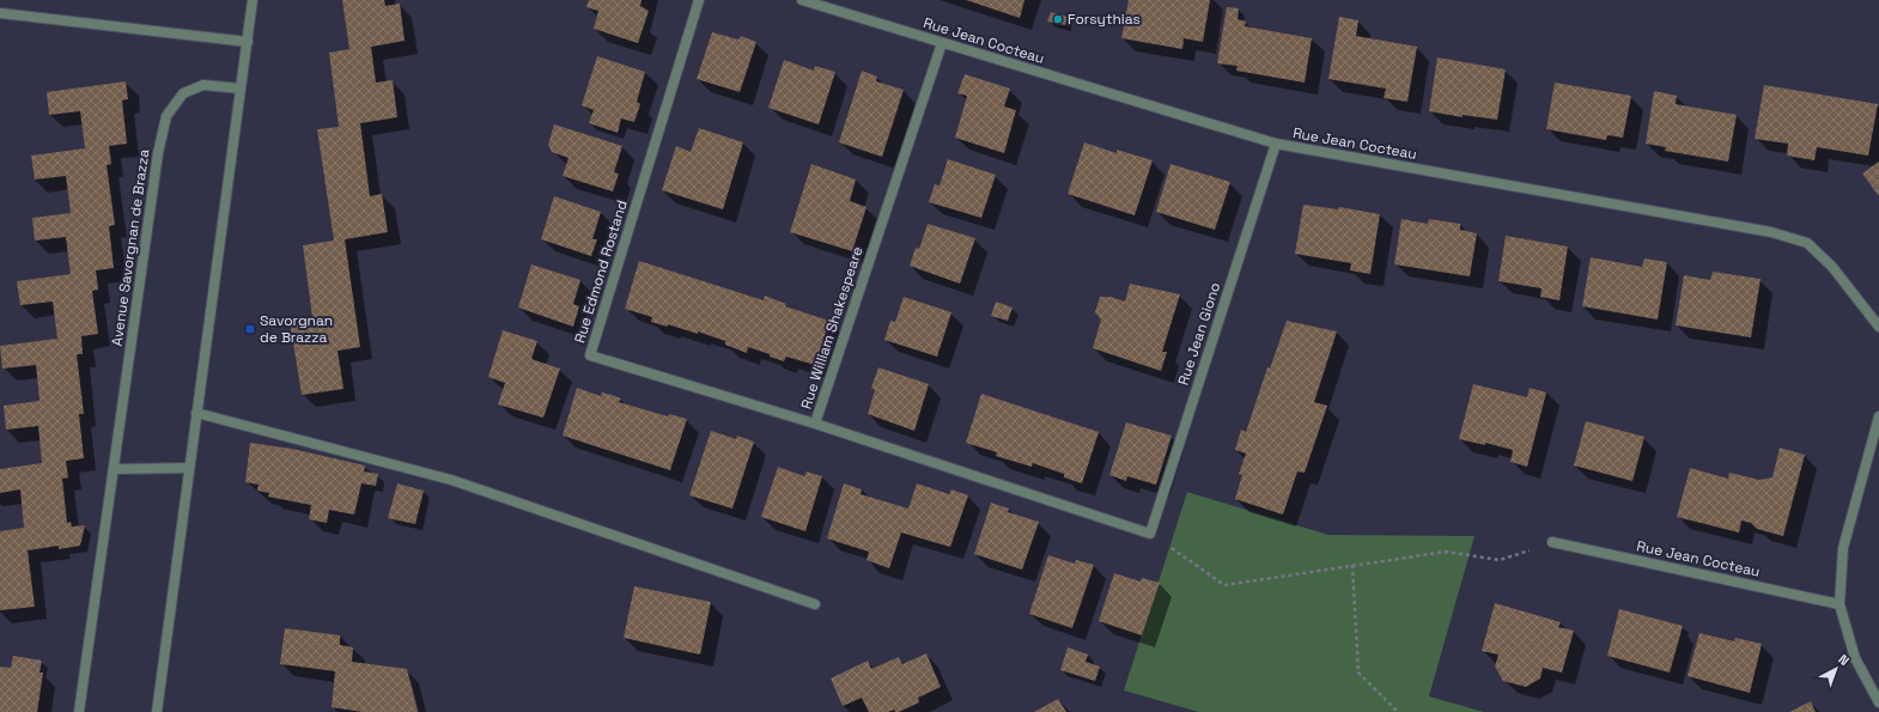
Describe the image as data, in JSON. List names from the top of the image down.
{
  "streets": {
    "street": [
      "Rue Jean Cocteau",
      "Avenue Savorgnan de Brazza",
      "Rue Edmond Rostand",
      "Rue William Shakespeare",
      "Rue Jean Giono"
    ]
  },
  "crossings": [
    ["Rue Jean Cocteau", "Rue William Shakespeare"],
    ["Rue Jean Cocteau", "Rue Jean Giono"],
    ["Rue Edmond Rostand", "Rue William Shakespeare"],
    ["Rue William Shakespeare", "Rue Jean Giono"]
  ],
  "places": {
    "other": ["Forsythias"],
    "transit": ["Savorgnan de Brazza"]
  },
  "north": "top right"
}
